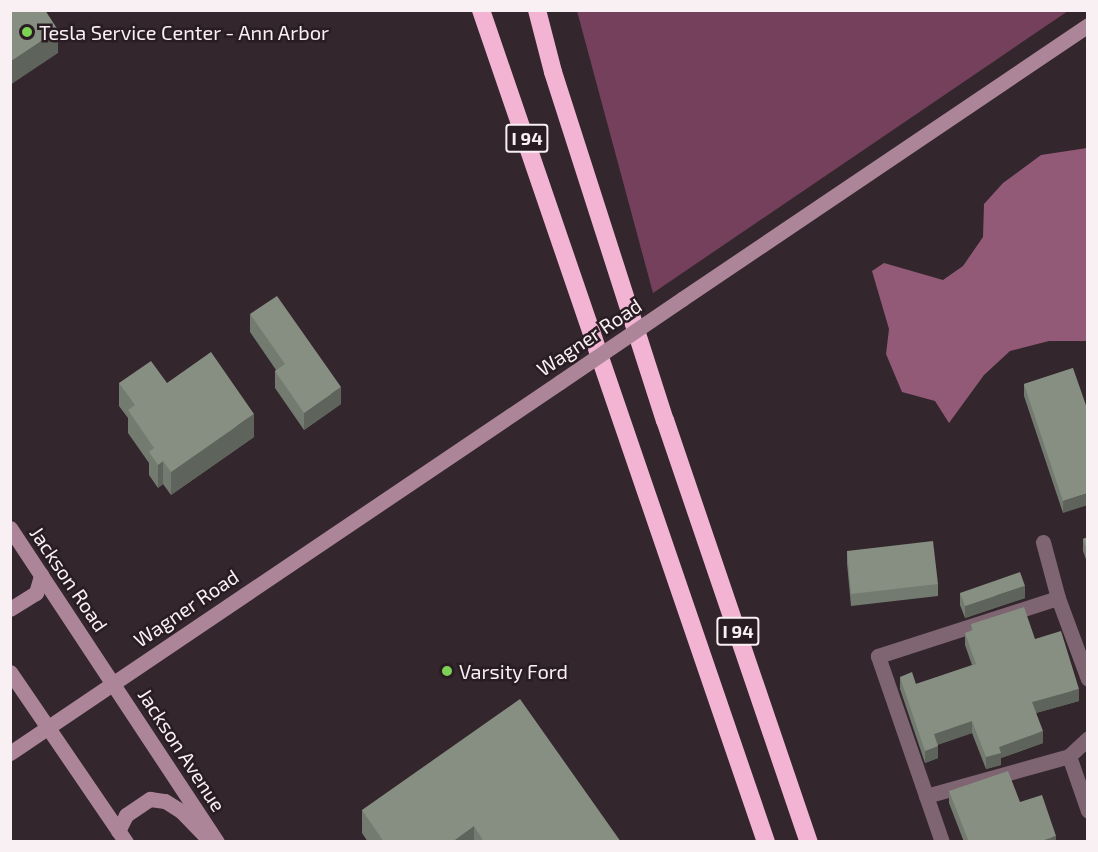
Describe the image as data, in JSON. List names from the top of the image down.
{
  "streets": {
    "highway": ["I 94"],
    "main road": ["Wagner Road", "Jackson Road", "Jackson Avenue"]
  },
  "crossings": [
    ["Wagner Road", "Jackson Road"],
    ["Wagner Road", "Jackson Avenue"],
    ["Jackson Road", "Jackson Avenue"]
  ],
  "places": ["Tesla Service Center - Ann Arbor", "Varsity Ford"]
}
